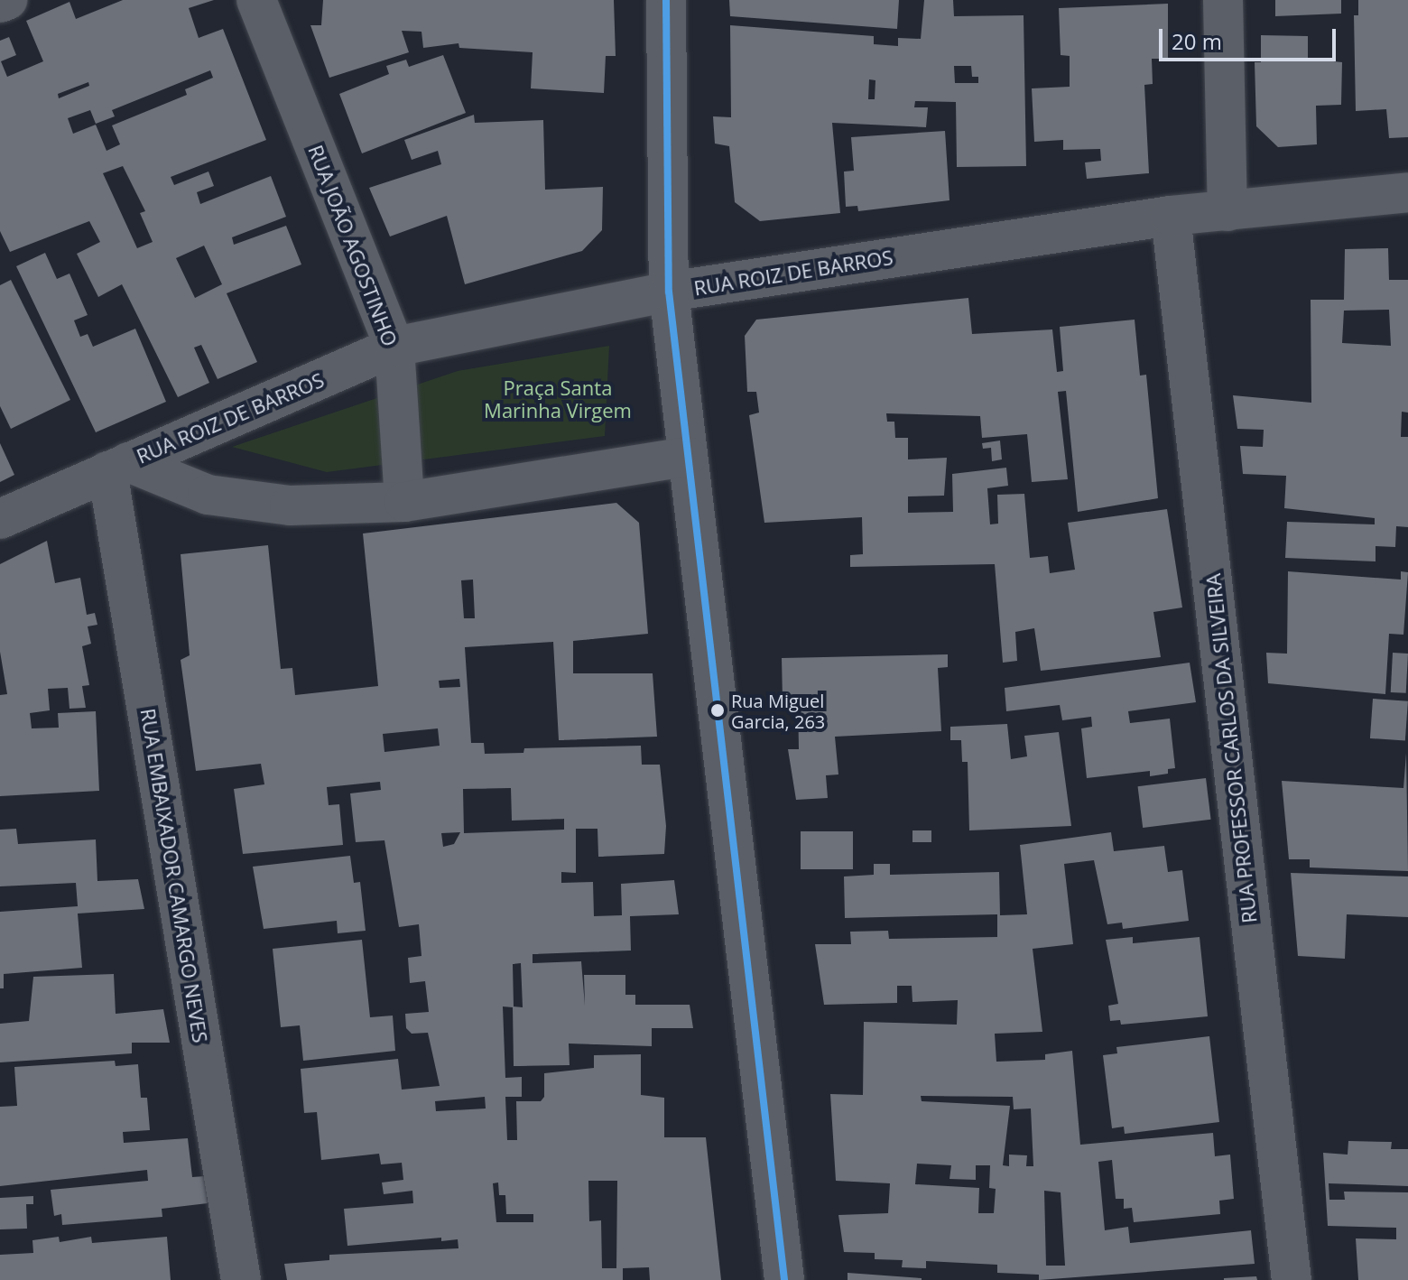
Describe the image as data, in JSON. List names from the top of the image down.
{
  "streets": {
    "street": [
      "RUA JOÃO AGOSTINHO",
      "RUA ROIZ DE BARROS",
      "RUA PROFESSOR CARLOS DA SILVEIRA",
      "RUA EMBAIXADOR CAMARGO NEVES"
    ]
  },
  "crossings": [
    ["RUA JOÃO AGOSTINHO", "RUA ROIZ DE BARROS"],
    ["RUA ROIZ DE BARROS", "RUA PROFESSOR CARLOS DA SILVEIRA"],
    ["RUA ROIZ DE BARROS", "RUA EMBAIXADOR CAMARGO NEVES"]
  ],
  "parks": ["Praça Santa Marinha Virgem"],
  "places": ["Rua Miguel Garcia, 263"],
  "scale_bar": "20 m"
}
